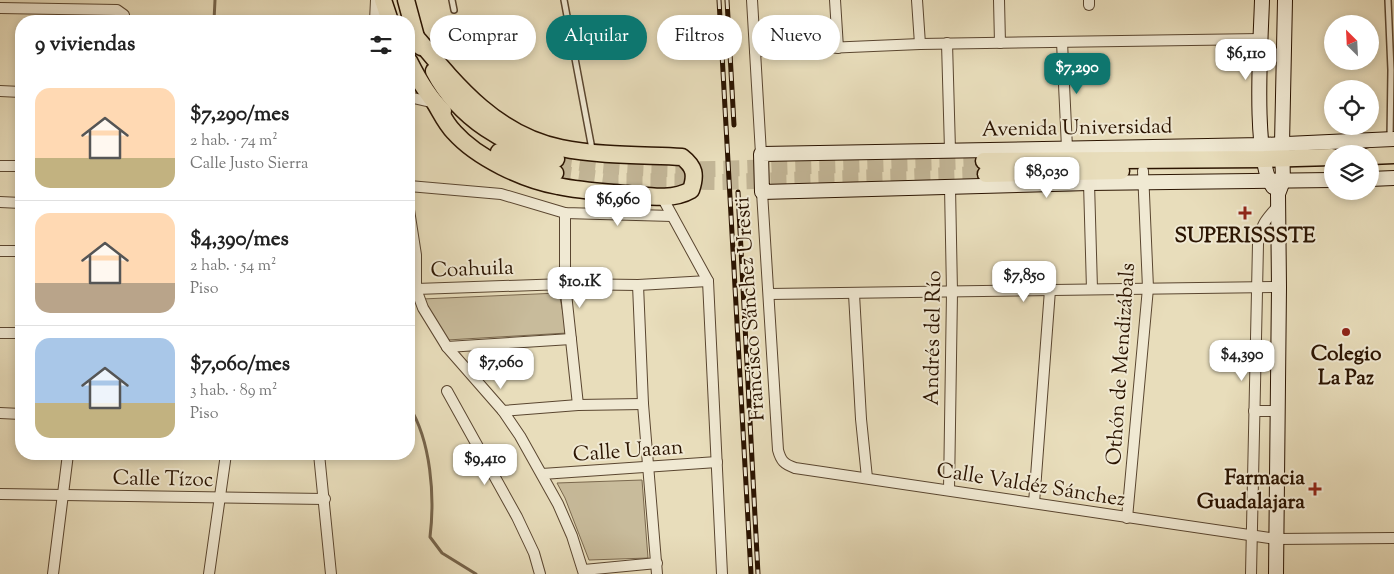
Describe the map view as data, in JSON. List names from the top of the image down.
{
  "streets": {
    "main road": ["Avenida Universidad"],
    "street": [
      "Coahuila",
      "Francisco Sánchez Uresti",
      "Andrés del Río",
      "Othón de Mendizábals",
      "Calle Uaaan",
      "Calle Tízoc",
      "Calle Valdéz Sánchez"
    ]
  },
  "crossings": [
    ["Avenida Universidad", "Francisco Sánchez Uresti"],
    ["Avenida Universidad", "Andrés del Río"],
    ["Avenida Universidad", "Othón de Mendizábals"],
    ["Francisco Sánchez Uresti", "Calle Valdéz Sánchez"],
    ["Andrés del Río", "Calle Valdéz Sánchez"],
    ["Othón de Mendizábals", "Calle Valdéz Sánchez"]
  ],
  "places": {
    "health": ["SUPERISSSTE", "Farmacia Guadalajara"],
    "other": ["Colegio La Paz"]
  },
  "north": "top left",
  "page": {
    "chip": [
      "Comprar",
      "Alquilar",
      "Filtros",
      "Nuevo"
    ],
    "heading": "9 viviendas",
    "price": [
      "$6,110",
      "$7,290",
      "$8,030",
      "$6,960",
      "$7,850",
      "$10.1K",
      "$4,390",
      "$7,060",
      "$9,410"
    ],
    "list": [
      {
        "name": "$7,290/mes",
        "note": "2 hab. · 74 m² · Calle Justo Sierra"
      },
      {
        "name": "$4,390/mes",
        "note": "2 hab. · 54 m² · Piso"
      },
      {
        "name": "$7,060/mes",
        "note": "3 hab. · 89 m² · Piso"
      }
    ]
  }
}
